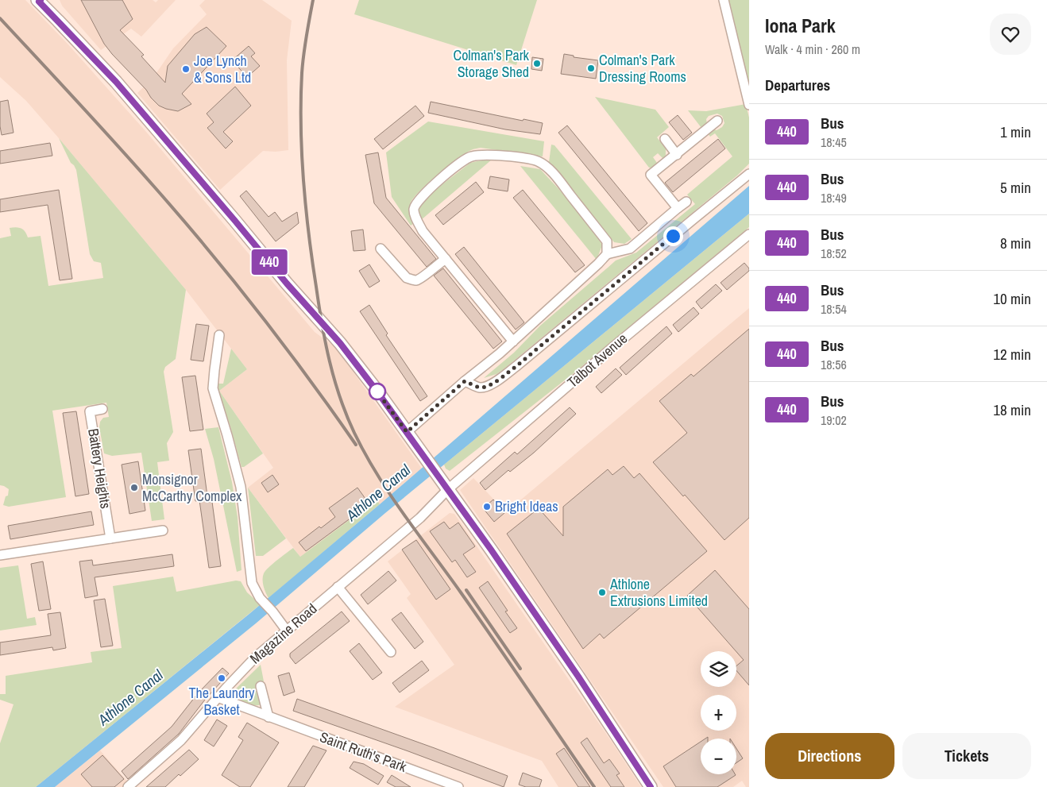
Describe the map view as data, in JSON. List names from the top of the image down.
{
  "streets": {
    "street": [
      "Talbot Avenue",
      "Battery Heights",
      "Magazine Road",
      "Saint Ruth's Park"
    ]
  },
  "crossings": [
    ["Talbot Avenue", "Magazine Road"],
    ["Magazine Road", "Saint Ruth's Park"]
  ],
  "water": ["Athlone Canal"],
  "places": [
    "Colman's Park Storage Shed",
    "Colman's Park Dressing Rooms",
    "Joe Lynch & Sons Ltd",
    "Monsignor McCarthy Complex",
    "Bright Ideas",
    "Athlone Extrusions Limited",
    "The Laundry Basket"
  ],
  "lines": ["bus line 440"],
  "page": {
    "on_map": "440",
    "heading": [
      ["Iona Park", "Walk · 4 min · 260 m"],
      "Departures"
    ],
    "list": [
      {
        "mark": "440",
        "name": "Bus",
        "note": "18:45",
        "value": "1 min"
      },
      {
        "mark": "440",
        "name": "Bus",
        "note": "18:49",
        "value": "5 min"
      },
      {
        "mark": "440",
        "name": "Bus",
        "note": "18:52",
        "value": "8 min"
      },
      {
        "mark": "440",
        "name": "Bus",
        "note": "18:54",
        "value": "10 min"
      },
      {
        "mark": "440",
        "name": "Bus",
        "note": "18:56",
        "value": "12 min"
      },
      {
        "mark": "440",
        "name": "Bus",
        "note": "19:02",
        "value": "18 min"
      }
    ],
    "map_buttons": ["+", "−"],
    "buttons": ["Directions", "Tickets"]
  }
}
